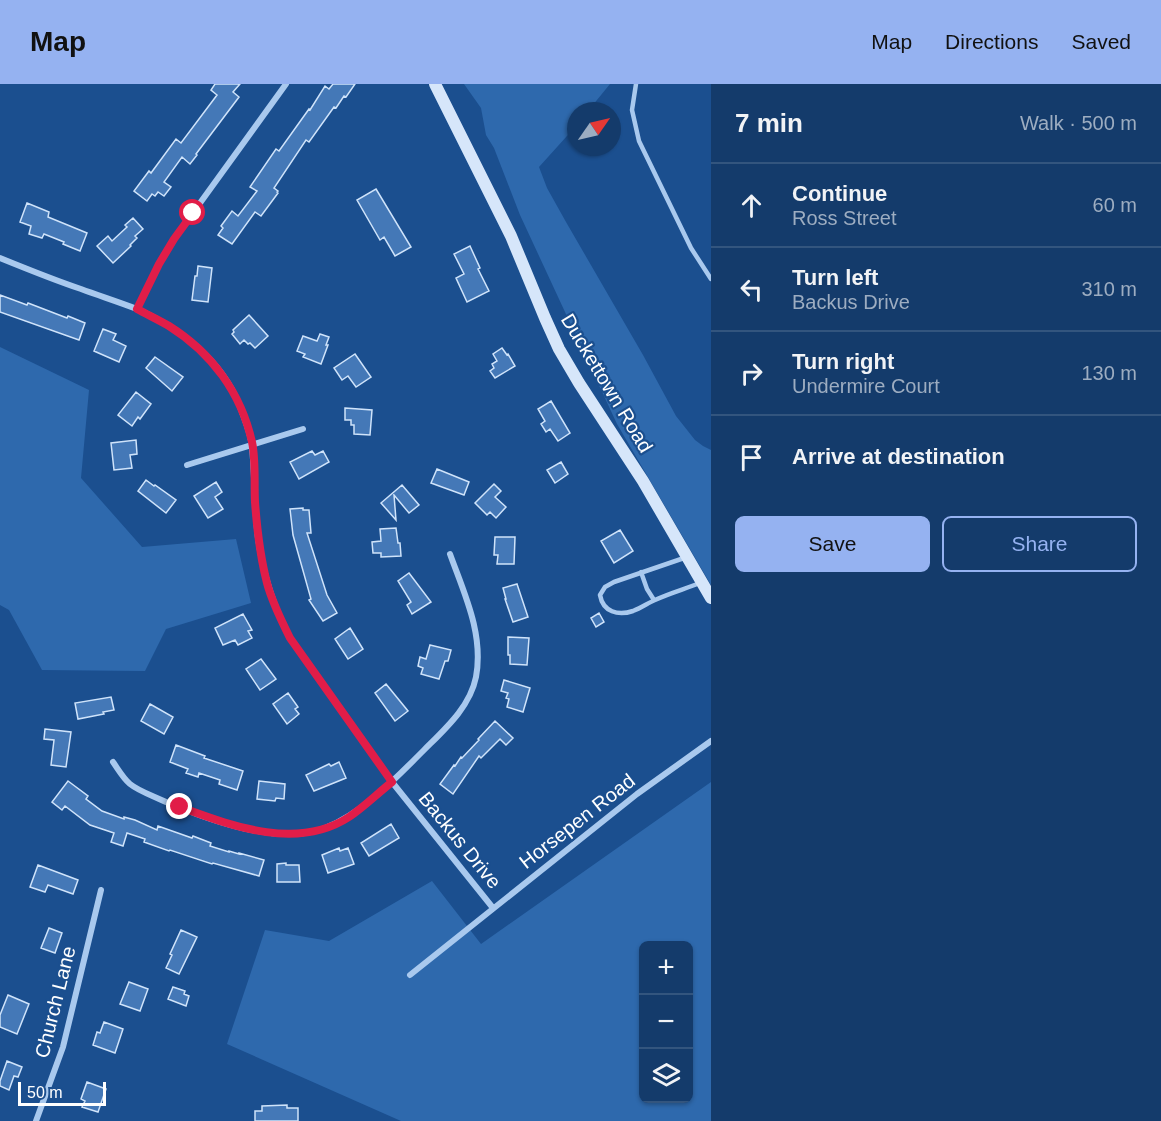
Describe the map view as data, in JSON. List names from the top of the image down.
{
  "streets": {
    "street": [
      "Duckettown Road",
      "Horsepen Road",
      "Backus Drive",
      "Church Lane"
    ]
  },
  "crossings": [
    ["Horsepen Road", "Backus Drive"]
  ],
  "scale_bar": "50 m",
  "north": "top right",
  "page": {
    "header": "Map",
    "nav": ["Map", "Directions", "Saved"],
    "heading": ["7 min", "Walk · 500 m"],
    "list": [
      ["Continue", "Ross Street", "60 m"],
      ["Turn left", "Backus Drive", "310 m"],
      ["Turn right", "Undermire Court", "130 m"],
      "Arrive at destination"
    ],
    "buttons": ["Save", "Share"],
    "map_buttons": ["+", "−"],
    "scale": "50 m"
  }
}
